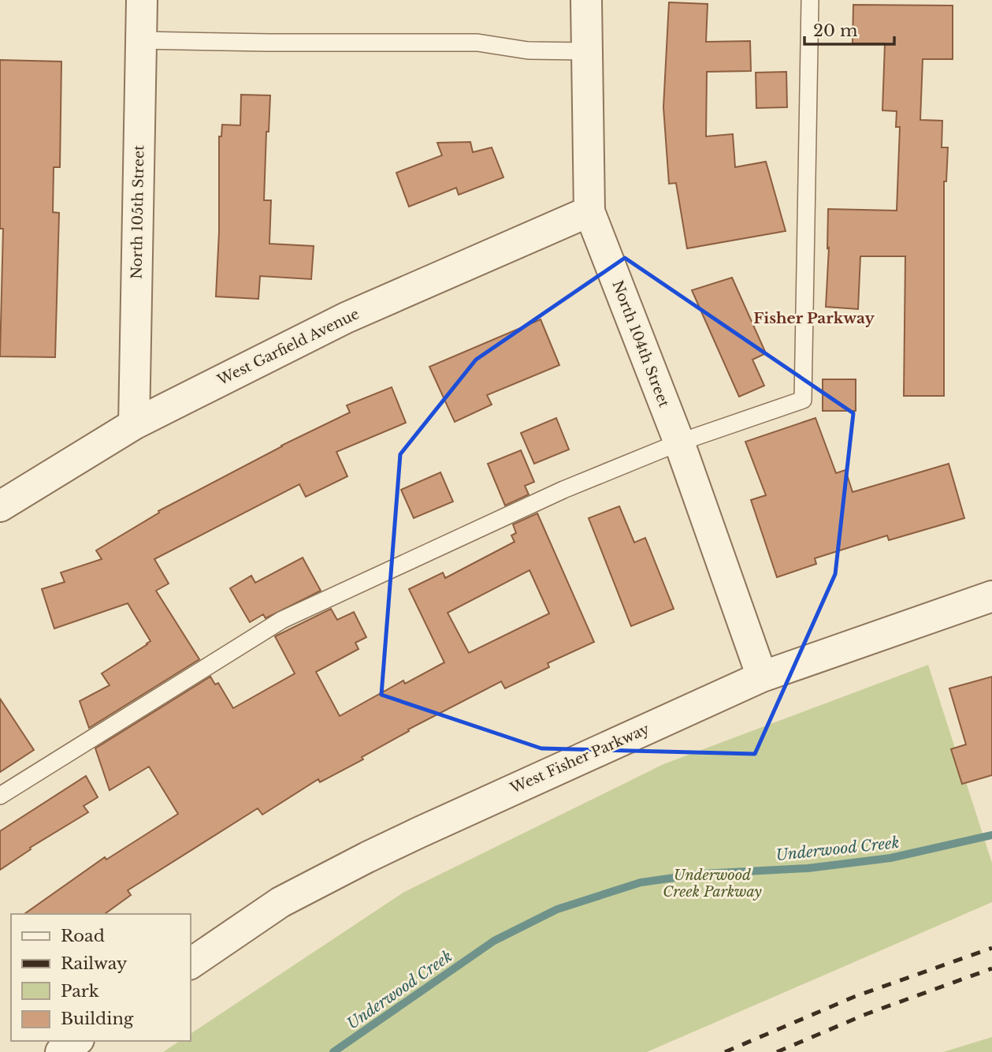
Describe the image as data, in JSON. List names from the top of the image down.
{
  "streets": {
    "street": [
      "North 105th Street",
      "North 104th Street",
      "West Garfield Avenue",
      "West Fisher Parkway"
    ]
  },
  "crossings": [
    ["North 105th Street", "West Garfield Avenue"],
    ["North 104th Street", "West Garfield Avenue"],
    ["North 104th Street", "West Fisher Parkway"]
  ],
  "districts": ["Fisher Parkway"],
  "water": ["Underwood Creek"],
  "parks": ["Underwood Creek Parkway"],
  "legend": [
    "Road",
    "Railway",
    "Park",
    "Building"
  ],
  "scale_bar": "20 m"
}
